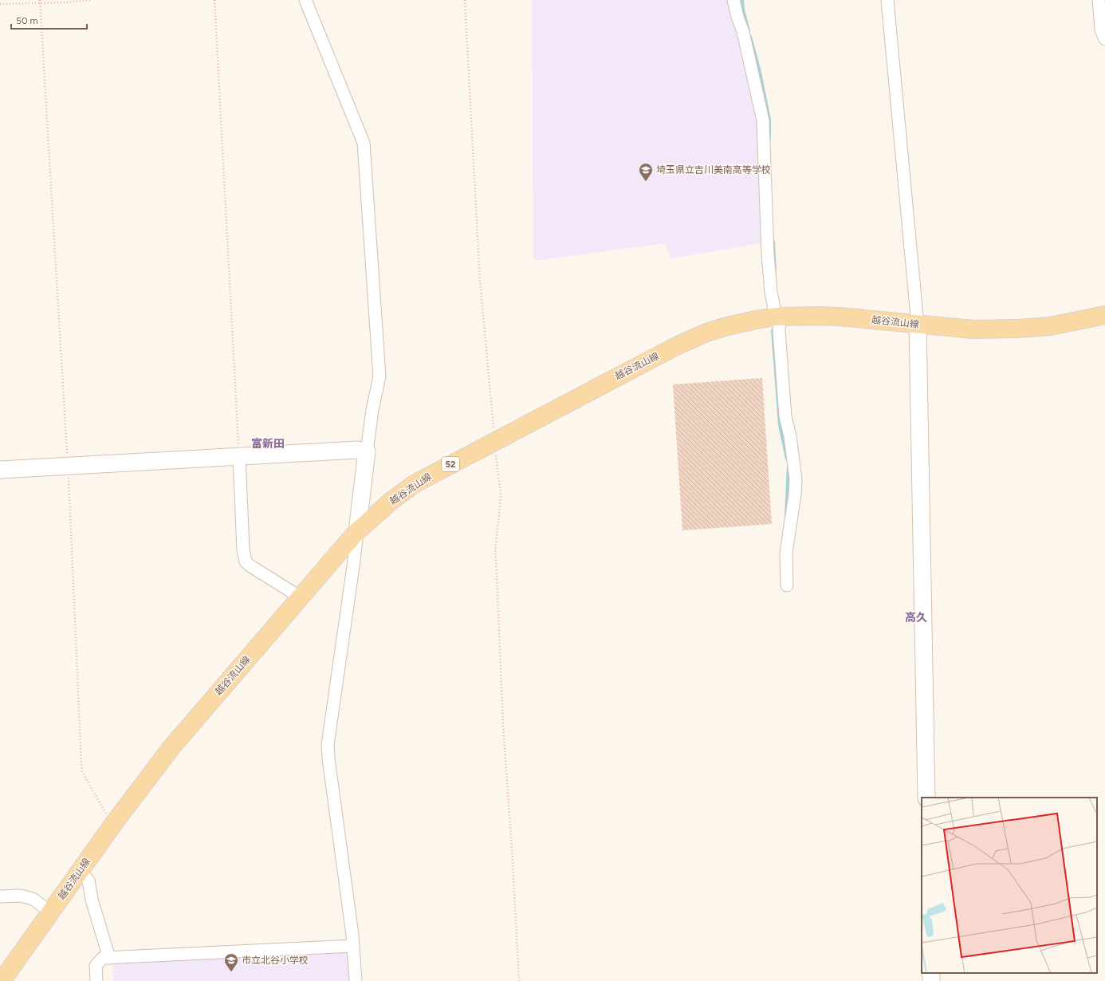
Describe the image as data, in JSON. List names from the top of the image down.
{
  "streets": {
    "main road": ["越谷流山線", "52"]
  },
  "districts": ["富新田", "高久"],
  "places": {
    "school or university": ["埼玉県立吉川美南高等学校", "市立北谷小学校"]
  },
  "scale_bar": "50 m"
}
